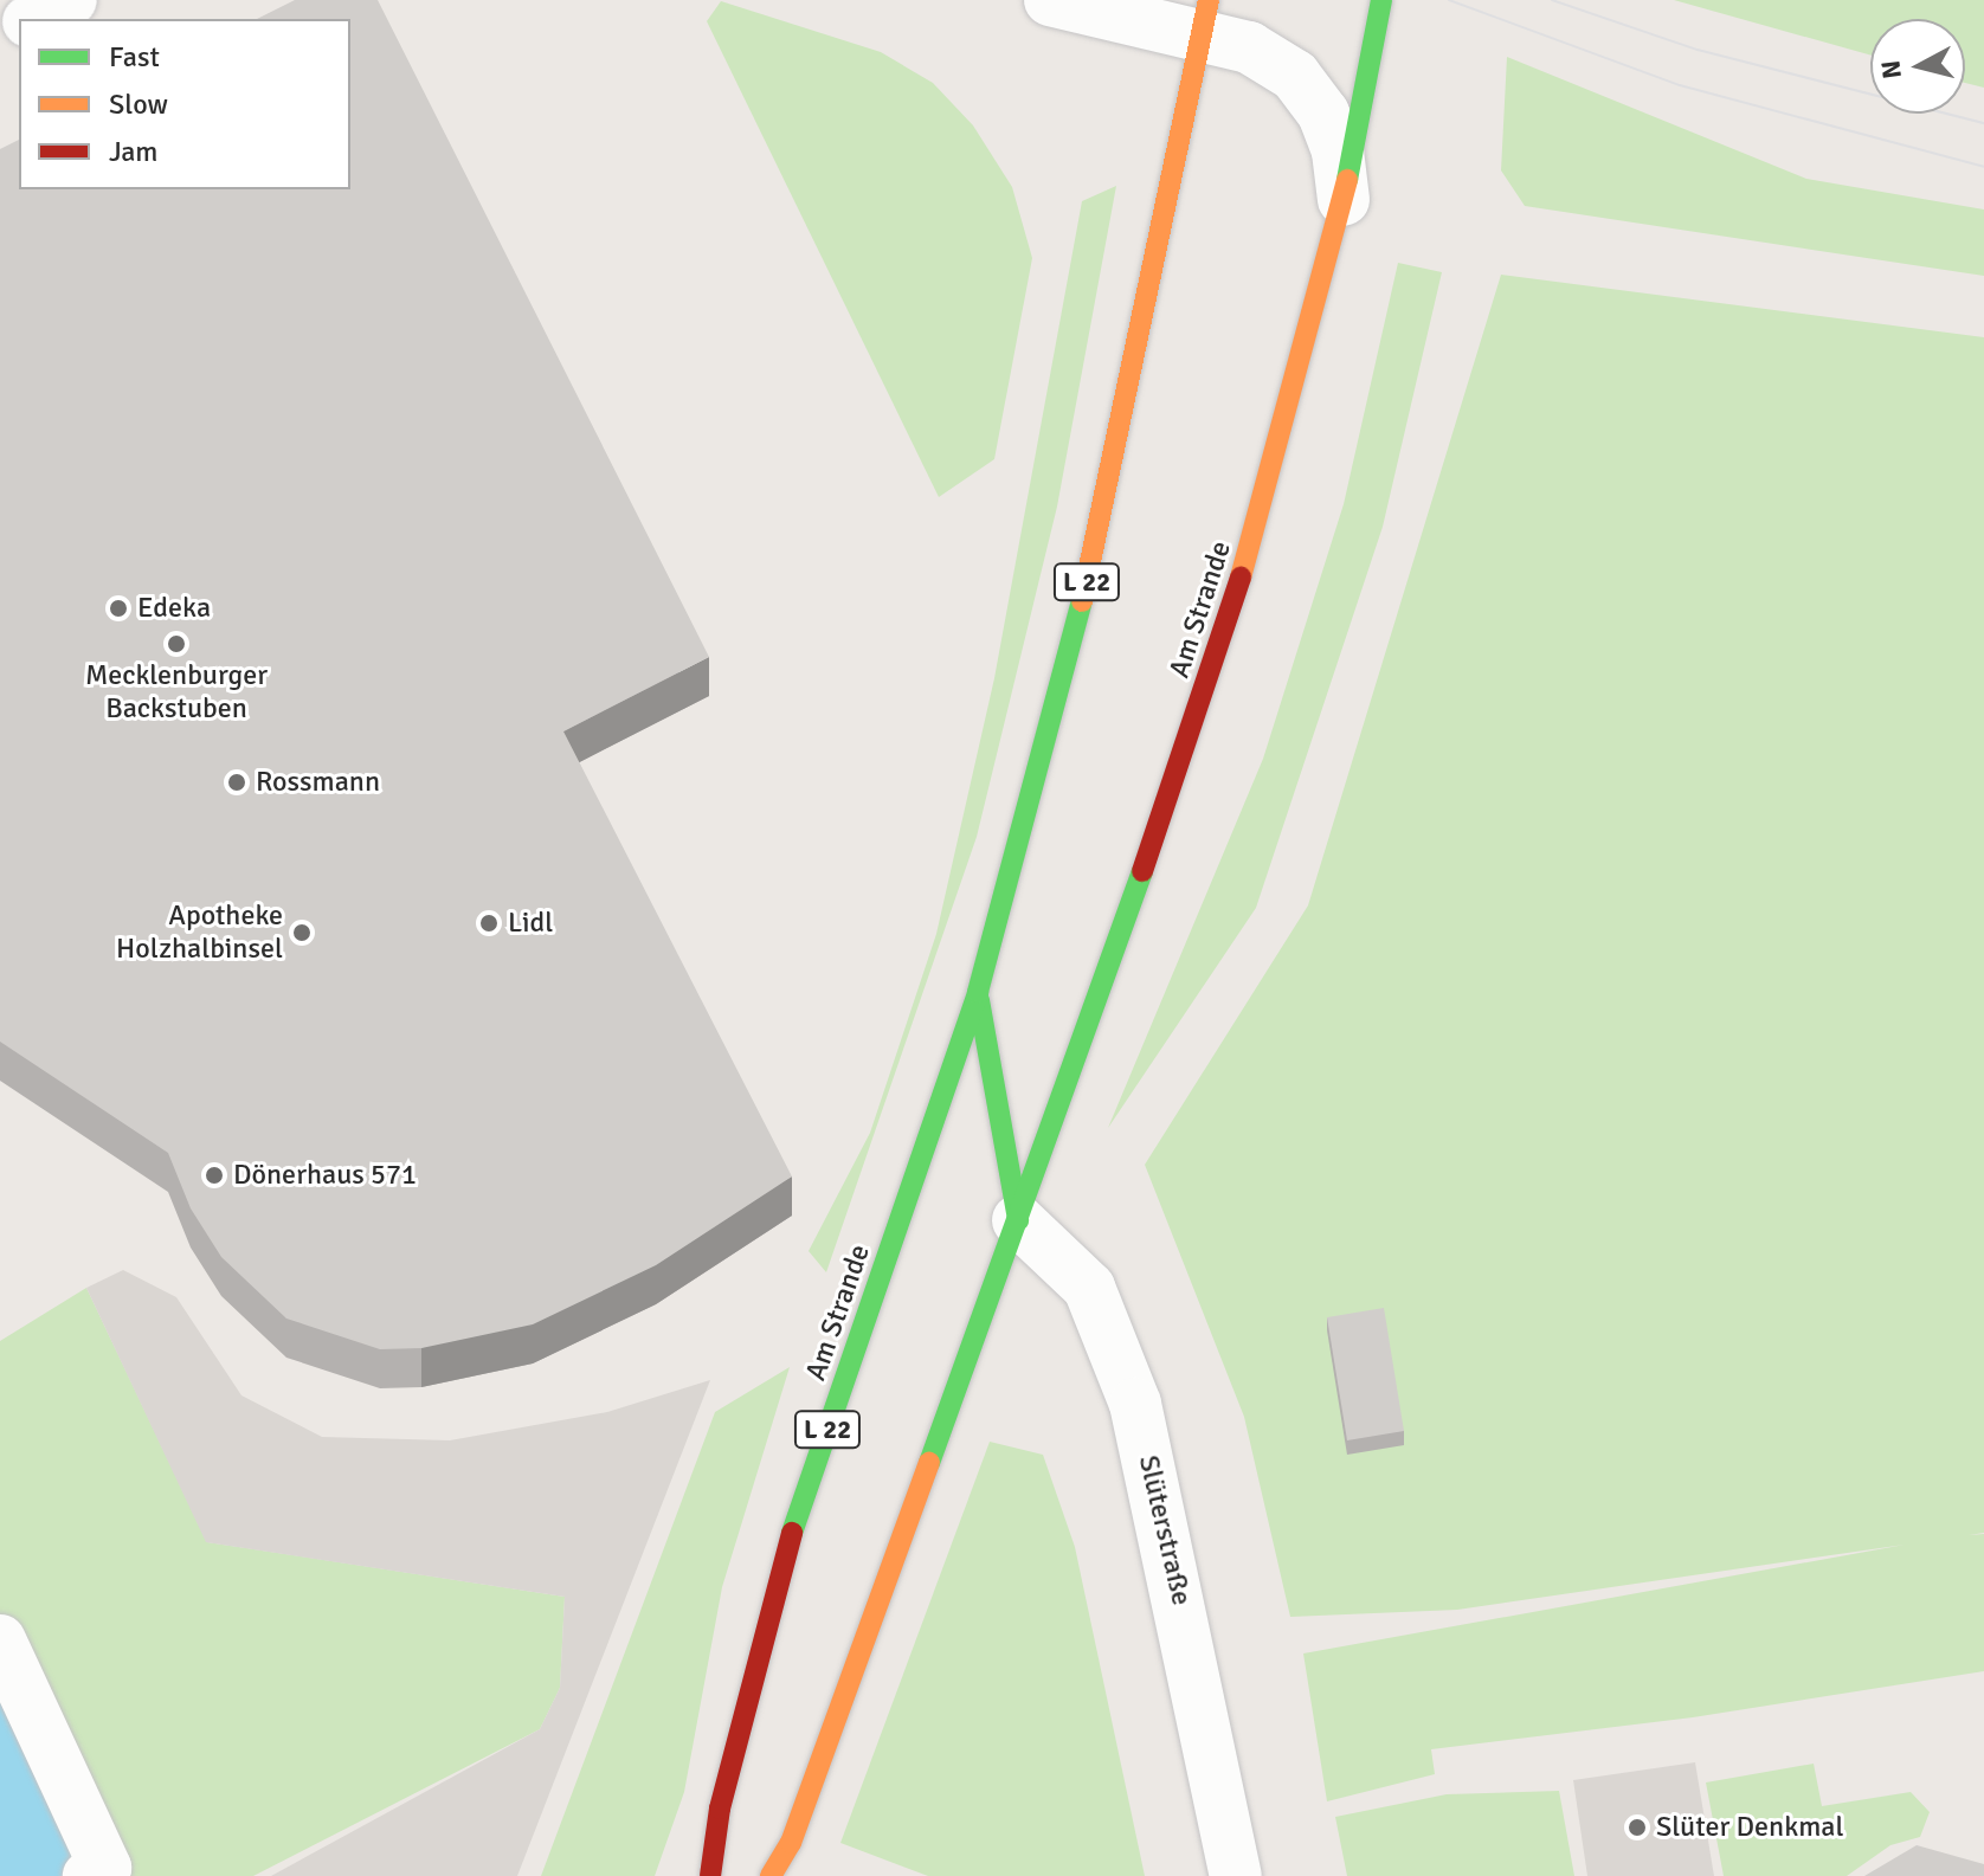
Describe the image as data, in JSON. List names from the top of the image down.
{
  "streets": {
    "main road": ["L 22", "Am Strande"],
    "street": ["Slüterstraße"]
  },
  "crossings": [
    ["Am Strande", "Slüterstraße"]
  ],
  "places": [
    "Edeka",
    "Mecklenburger Backstuben",
    "Rossmann",
    "Lidl",
    "Apotheke Holzhalbinsel",
    "Dönerhaus 571",
    "Slüter Denkmal"
  ],
  "legend": ["Fast", "Slow", "Jam"],
  "north": "left"
}
